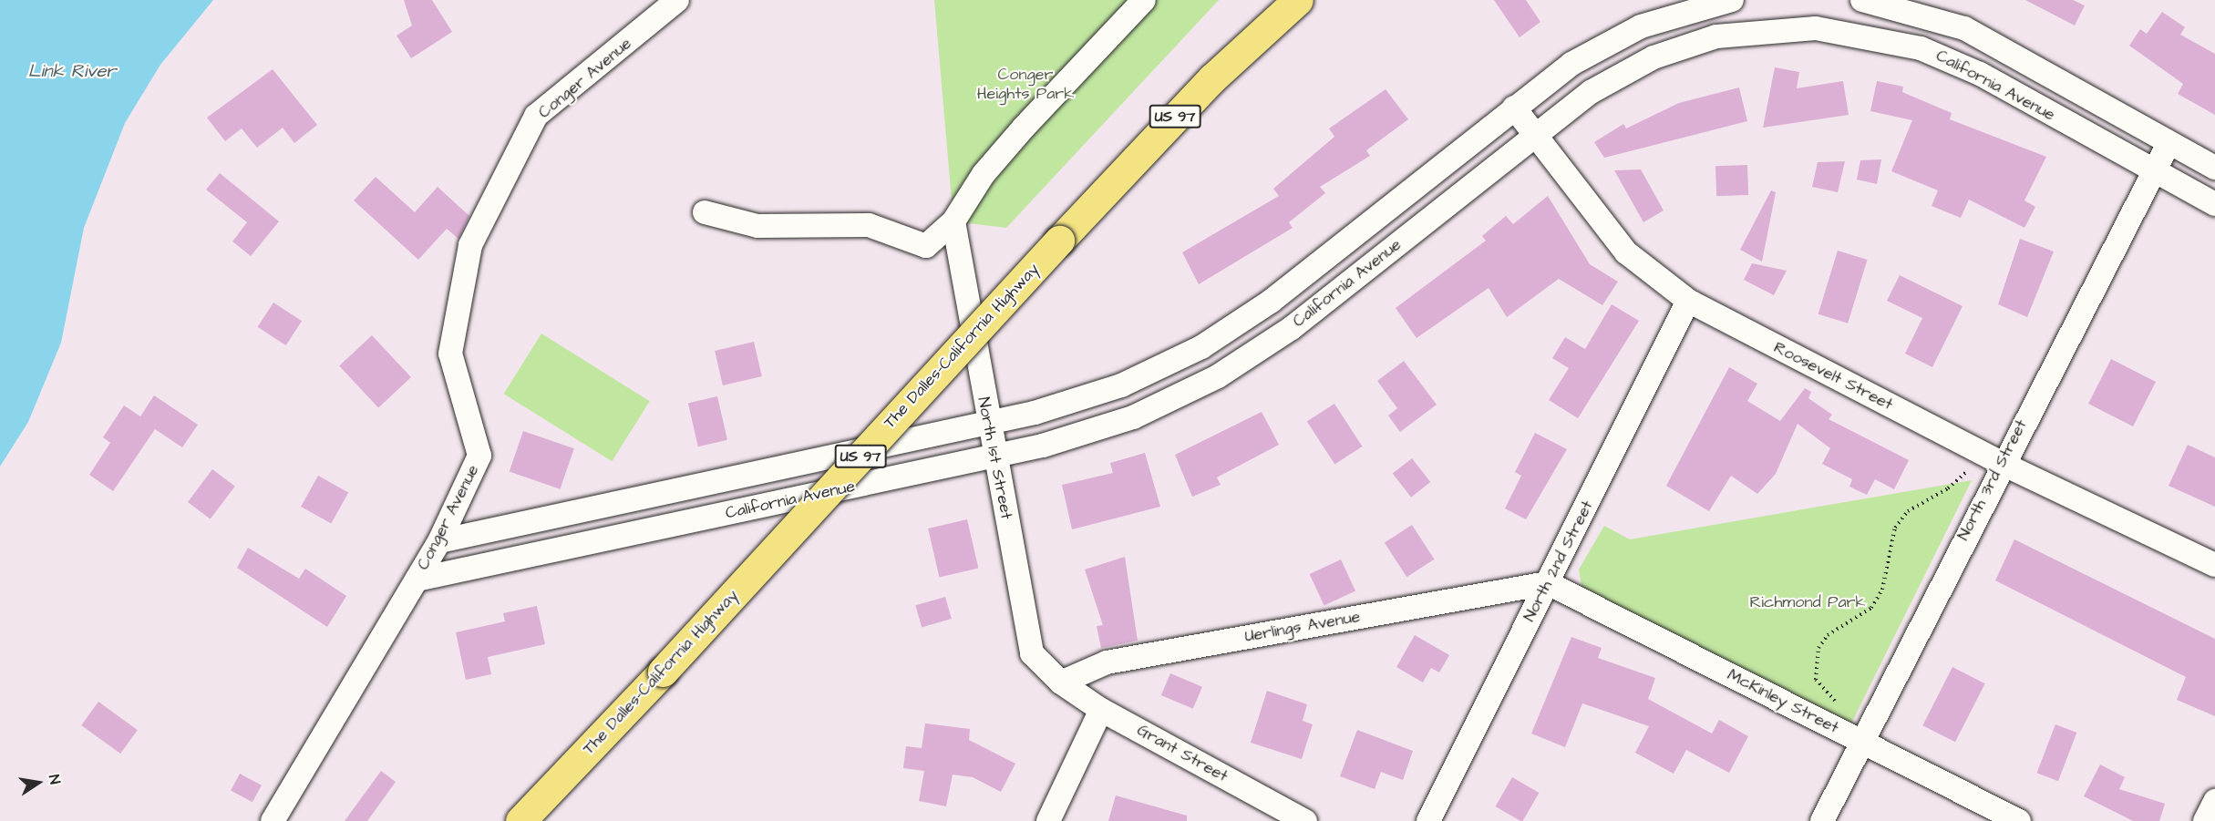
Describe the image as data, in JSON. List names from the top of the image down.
{
  "streets": {
    "highway": ["US 97", "The Dalles-California Highway"],
    "street": [
      "Conger Avenue",
      "California Avenue",
      "Roosevelt Street",
      "North 1st Street",
      "North 3rd Street",
      "North 2nd Street",
      "Uerlings Avenue",
      "McKinley Street",
      "Grant Street"
    ]
  },
  "crossings": [
    ["Conger Avenue", "California Avenue"],
    ["California Avenue", "Roosevelt Street"],
    ["California Avenue", "North 1st Street"],
    ["California Avenue", "North 3rd Street"],
    ["Roosevelt Street", "North 3rd Street"],
    ["Roosevelt Street", "North 2nd Street"],
    ["North 1st Street", "Uerlings Avenue"],
    ["North 1st Street", "Grant Street"],
    ["North 3rd Street", "McKinley Street"],
    ["North 2nd Street", "Uerlings Avenue"],
    ["North 2nd Street", "McKinley Street"],
    ["Uerlings Avenue", "McKinley Street"],
    ["Uerlings Avenue", "Grant Street"]
  ],
  "water": ["Link River"],
  "parks": ["Conger Heights Park", "Richmond Park"],
  "north": "right"
}
